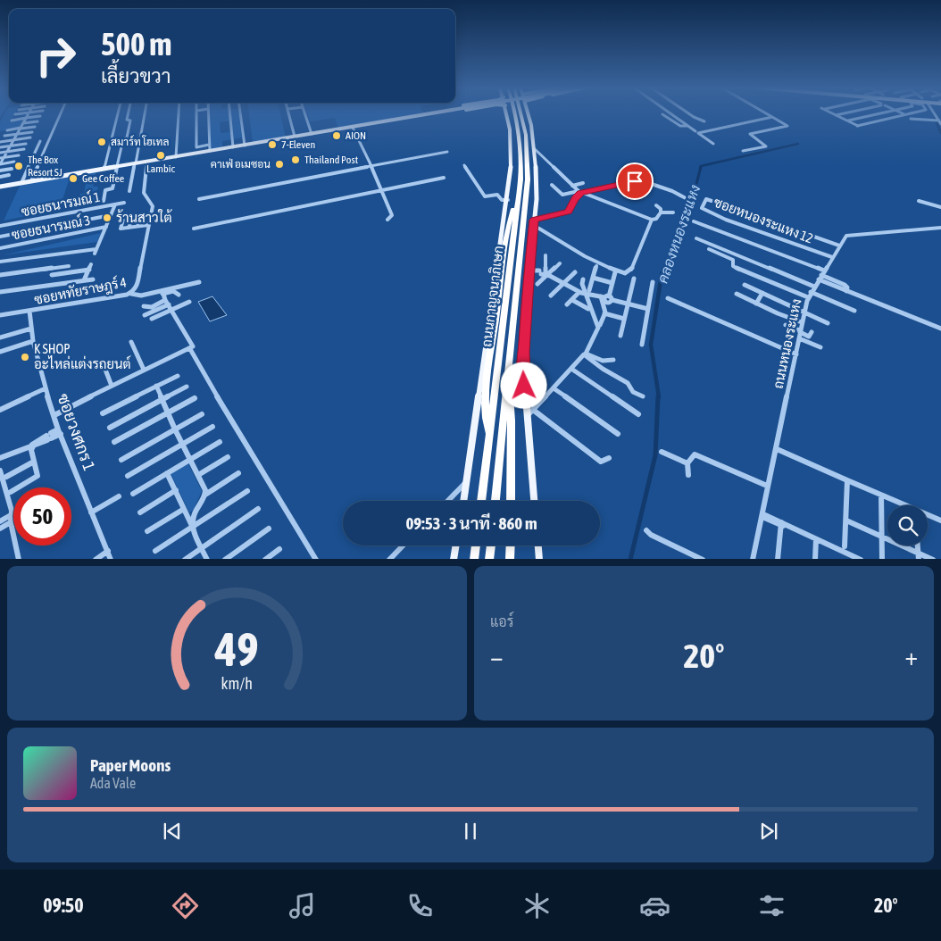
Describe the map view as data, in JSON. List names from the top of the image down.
{
  "streets": {
    "highway": ["ถนนกาญจนาภิเษก"],
    "street": [
      "ซอยธนารมณ์ 1",
      "ซอยหนองระแหง 12",
      "ซอยธนารมณ์ 3",
      "ซอยหทัยราษฎร์ 4",
      "ถนนหนองระแหง",
      "ซอยวงศกร 1"
    ]
  },
  "crossings": [
    ["ซอยหนองระแหง 12", "ถนนหนองระแหง"],
    ["ซอยหทัยราษฎร์ 4", "ซอยวงศกร 1"]
  ],
  "water": ["คลองหนองระแหง"],
  "places": [
    "AION",
    "สมาร์ท โฮเทล",
    "7-Eleven",
    "Lambic",
    "Thailand Post",
    "คาเฟ่ อเมซอน",
    "The Box Resort SJ",
    "Gee Coffee",
    "ร้านสาวใต้",
    "K SHOP อะไหล่แต่งรถยนต์"
  ],
  "page": {
    "turn": ["500 m", "เลี้ยวขวา"],
    "limit": "50",
    "trip": "09:53 · 3 นาที · 860 m",
    "tile": "แอร์",
    "heat": ["−", "20°", "+"],
    "song": ["Paper Moons", "Ada Vale"],
    "tabs": ["09:50", "20°"],
    "gauge": ["49", "km/h"]
  }
}
